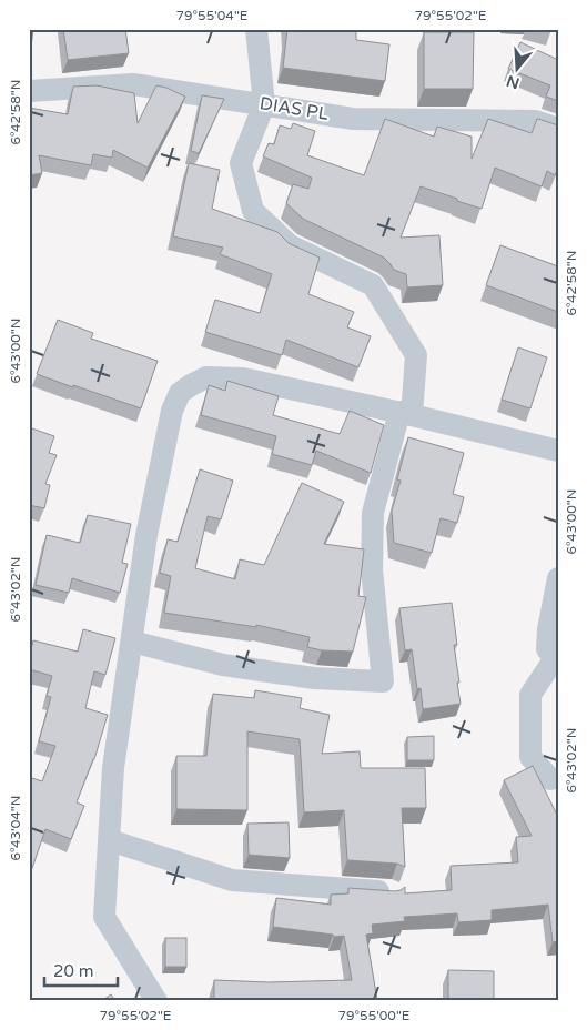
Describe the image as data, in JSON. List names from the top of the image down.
{
  "streets": {
    "street": ["DIAS PL"]
  },
  "scale_bar": "20 m",
  "north": "bottom",
  "coordinates": [
    "79°55'04\"E",
    "79°55'02\"E",
    "6°42'58\"N",
    "6°43'00\"N",
    "6°43'02\"N",
    "6°43'04\"N",
    "79°55'00\"E"
  ]
}
